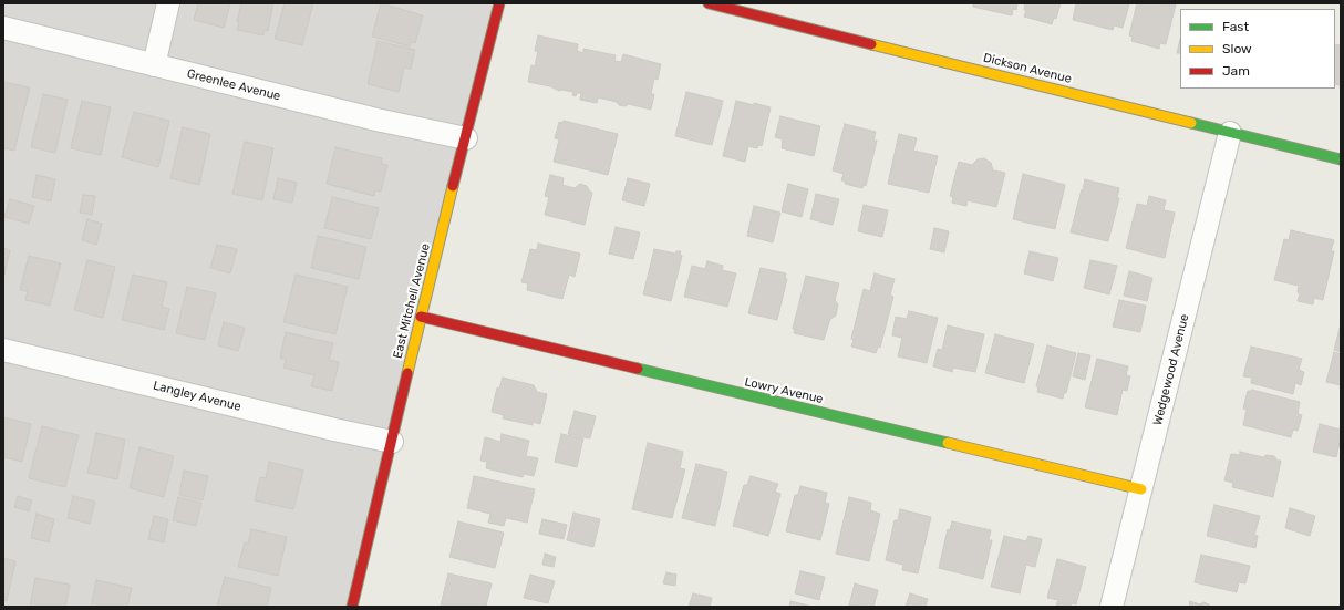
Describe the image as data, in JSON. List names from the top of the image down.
{
  "streets": {
    "street": [
      "Dickson Avenue",
      "Greenlee Avenue",
      "East Mitchell Avenue",
      "Wedgewood Avenue",
      "Lowry Avenue",
      "Langley Avenue"
    ]
  },
  "crossings": [
    ["Dickson Avenue", "Wedgewood Avenue"],
    ["Greenlee Avenue", "East Mitchell Avenue"],
    ["East Mitchell Avenue", "Lowry Avenue"],
    ["East Mitchell Avenue", "Langley Avenue"],
    ["Wedgewood Avenue", "Lowry Avenue"]
  ],
  "legend": ["Fast", "Slow", "Jam"]
}
